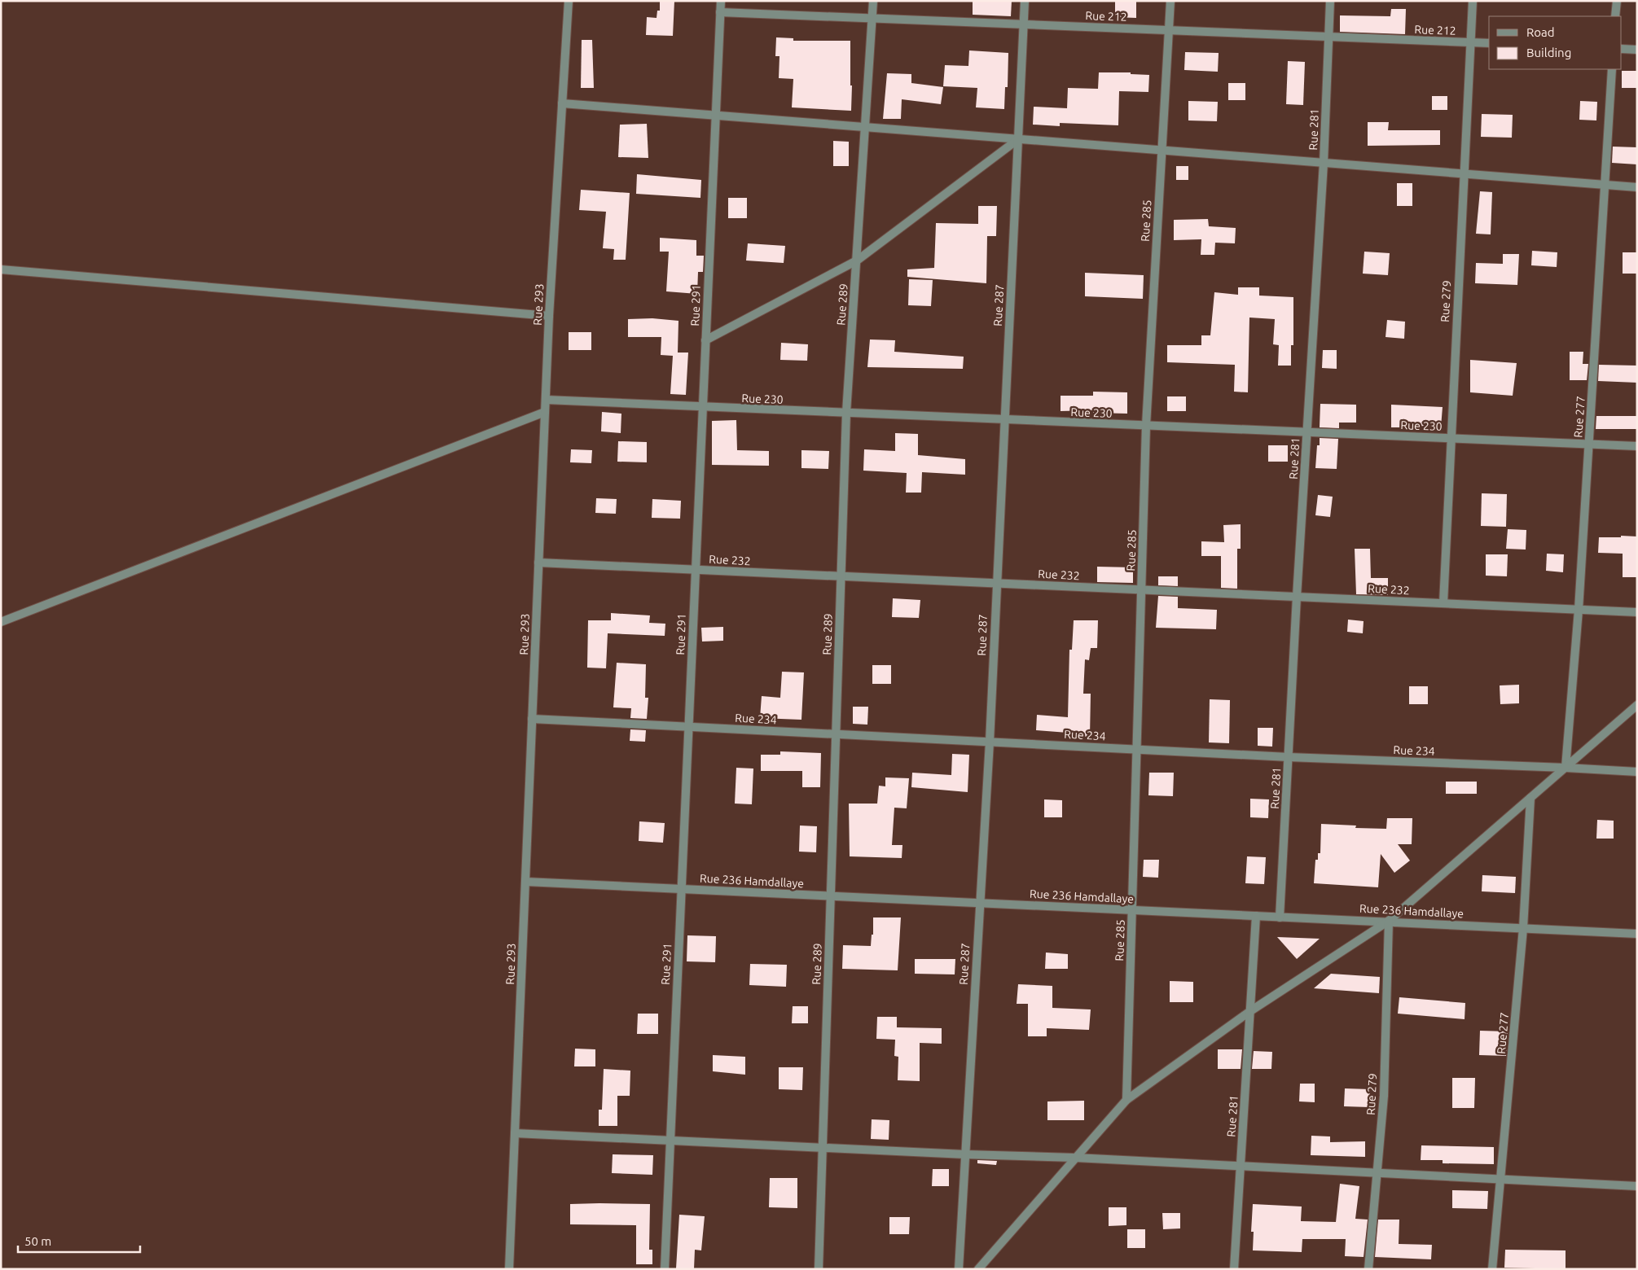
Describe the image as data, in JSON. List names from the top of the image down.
{
  "streets": {
    "street": [
      "Rue 212",
      "Rue 281",
      "Rue 285",
      "Rue 279",
      "Rue 293",
      "Rue 289",
      "Rue 291",
      "Rue 287",
      "Rue 230",
      "Rue 277",
      "Rue 232",
      "Rue 234",
      "Rue 236 Hamdallaye"
    ]
  },
  "crossings": [
    ["Rue 212", "Rue 281"],
    ["Rue 212", "Rue 285"],
    ["Rue 212", "Rue 279"],
    ["Rue 212", "Rue 289"],
    ["Rue 212", "Rue 291"],
    ["Rue 212", "Rue 287"],
    ["Rue 281", "Rue 230"],
    ["Rue 281", "Rue 232"],
    ["Rue 281", "Rue 234"],
    ["Rue 281", "Rue 236 Hamdallaye"],
    ["Rue 285", "Rue 230"],
    ["Rue 285", "Rue 232"],
    ["Rue 285", "Rue 234"],
    ["Rue 285", "Rue 236 Hamdallaye"],
    ["Rue 279", "Rue 230"],
    ["Rue 279", "Rue 232"],
    ["Rue 279", "Rue 236 Hamdallaye"],
    ["Rue 293", "Rue 230"],
    ["Rue 293", "Rue 232"],
    ["Rue 293", "Rue 234"],
    ["Rue 293", "Rue 236 Hamdallaye"],
    ["Rue 289", "Rue 230"],
    ["Rue 289", "Rue 232"],
    ["Rue 289", "Rue 234"],
    ["Rue 289", "Rue 236 Hamdallaye"],
    ["Rue 291", "Rue 230"],
    ["Rue 291", "Rue 232"],
    ["Rue 291", "Rue 234"],
    ["Rue 291", "Rue 236 Hamdallaye"],
    ["Rue 287", "Rue 230"],
    ["Rue 287", "Rue 232"],
    ["Rue 287", "Rue 234"],
    ["Rue 287", "Rue 236 Hamdallaye"],
    ["Rue 230", "Rue 277"],
    ["Rue 277", "Rue 232"],
    ["Rue 277", "Rue 234"],
    ["Rue 277", "Rue 236 Hamdallaye"]
  ],
  "legend": ["Road", "Building"],
  "scale_bar": "50 m"
}
